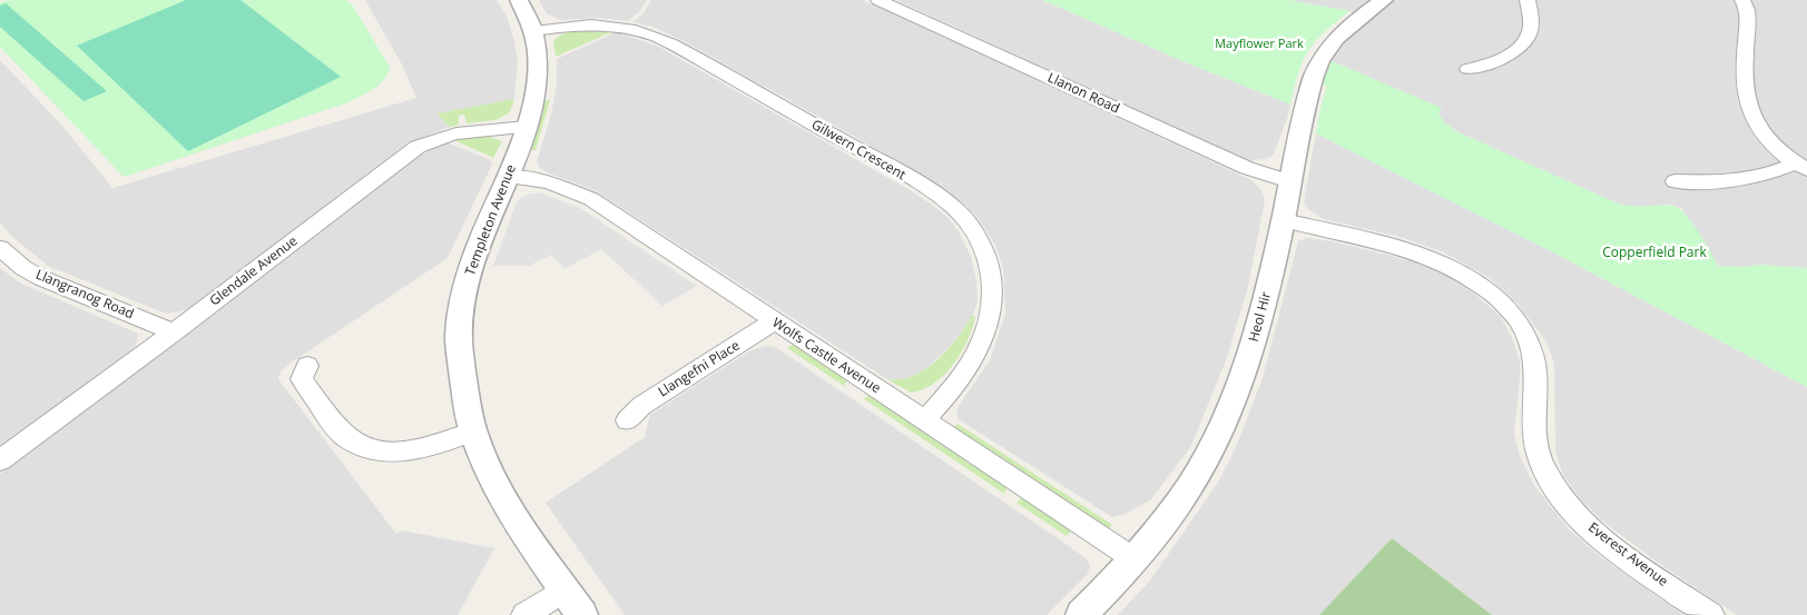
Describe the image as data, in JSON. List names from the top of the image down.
{
  "streets": {
    "street": [
      "Llanon Road",
      "Gilwern Crescent",
      "Templeton Avenue",
      "Glendale Avenue",
      "Llangranog Road",
      "Heol Hir",
      "Wolfs Castle Avenue",
      "Llangefni Place",
      "Everest Avenue"
    ]
  },
  "crossings": [
    ["Llanon Road", "Heol Hir"],
    ["Gilwern Crescent", "Templeton Avenue"],
    ["Gilwern Crescent", "Wolfs Castle Avenue"],
    ["Templeton Avenue", "Glendale Avenue"],
    ["Templeton Avenue", "Wolfs Castle Avenue"],
    ["Glendale Avenue", "Llangranog Road"],
    ["Heol Hir", "Wolfs Castle Avenue"],
    ["Heol Hir", "Everest Avenue"],
    ["Wolfs Castle Avenue", "Llangefni Place"]
  ],
  "parks": ["Mayflower Park", "Copperfield Park"]
}
